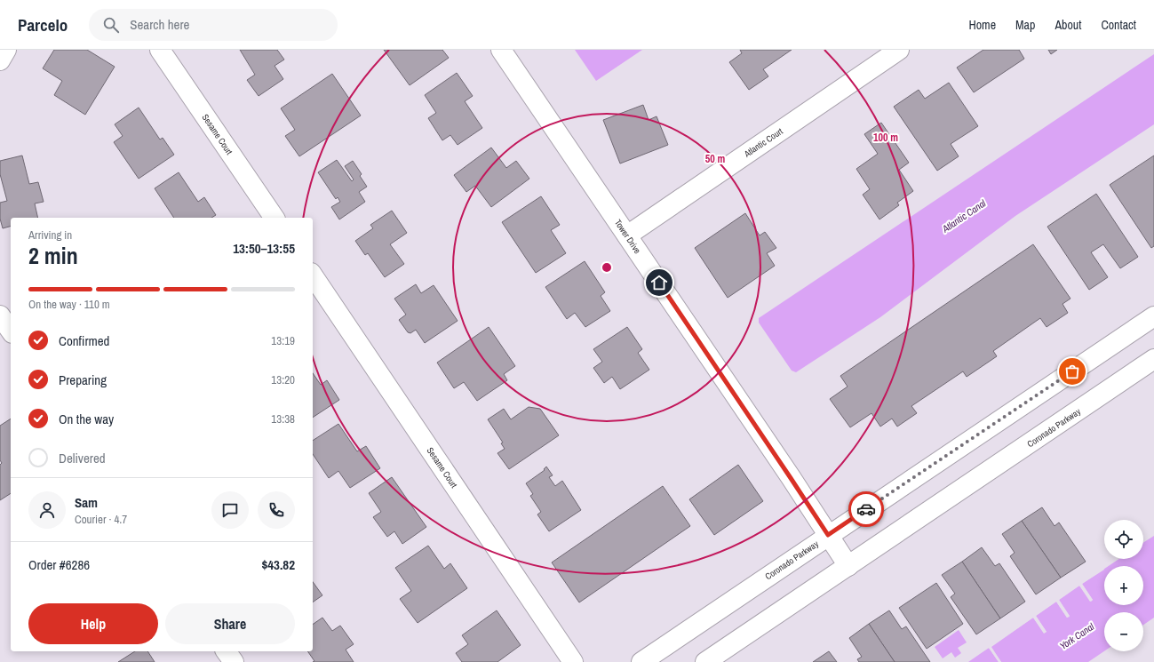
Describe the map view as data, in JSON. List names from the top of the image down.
{
  "streets": {
    "street": [
      "Sesame Court",
      "Atlantic Court",
      "Tower Drive",
      "Coronado Parkway"
    ]
  },
  "crossings": [
    ["Atlantic Court", "Tower Drive"],
    ["Tower Drive", "Coronado Parkway"]
  ],
  "water": ["Atlantic Canal", "York Canal"],
  "page": {
    "header": "Parcelo",
    "search": "Search here",
    "nav": [
      "Home",
      "Map",
      "About",
      "Contact"
    ],
    "heading": ["2 min", "Arriving in", "13:50–13:55"],
    "panel": [
      "Sam",
      "Courier · 4.7",
      "Order #6286",
      "$43.82"
    ],
    "bar": "On the way · 110 m",
    "list": [
      ["Confirmed", "13:19"],
      ["Preparing", "13:20"],
      ["On the way", "13:38"],
      "Delivered"
    ],
    "map_buttons": ["+", "−"],
    "buttons": ["Help", "Share"]
  },
  "rings": ["100 m", "50 m"]
}
